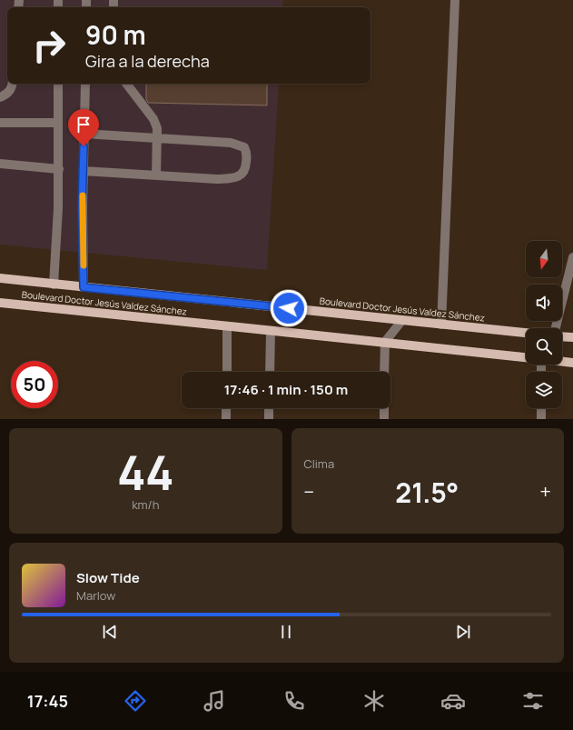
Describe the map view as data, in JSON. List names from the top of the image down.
{
  "streets": {
    "main road": ["Boulevard Doctor Jesús Valdez Sánchez"]
  },
  "north": "bottom",
  "page": {
    "turn": ["90 m", "Gira a la derecha"],
    "limit": "50",
    "trip": "17:46 · 1 min · 150 m",
    "tile": [
      ["44", "km/h"],
      "Clima"
    ],
    "heat": ["−", "21.5°", "+"],
    "song": ["Slow Tide", "Marlow"],
    "tabs": "17:45"
  }
}
